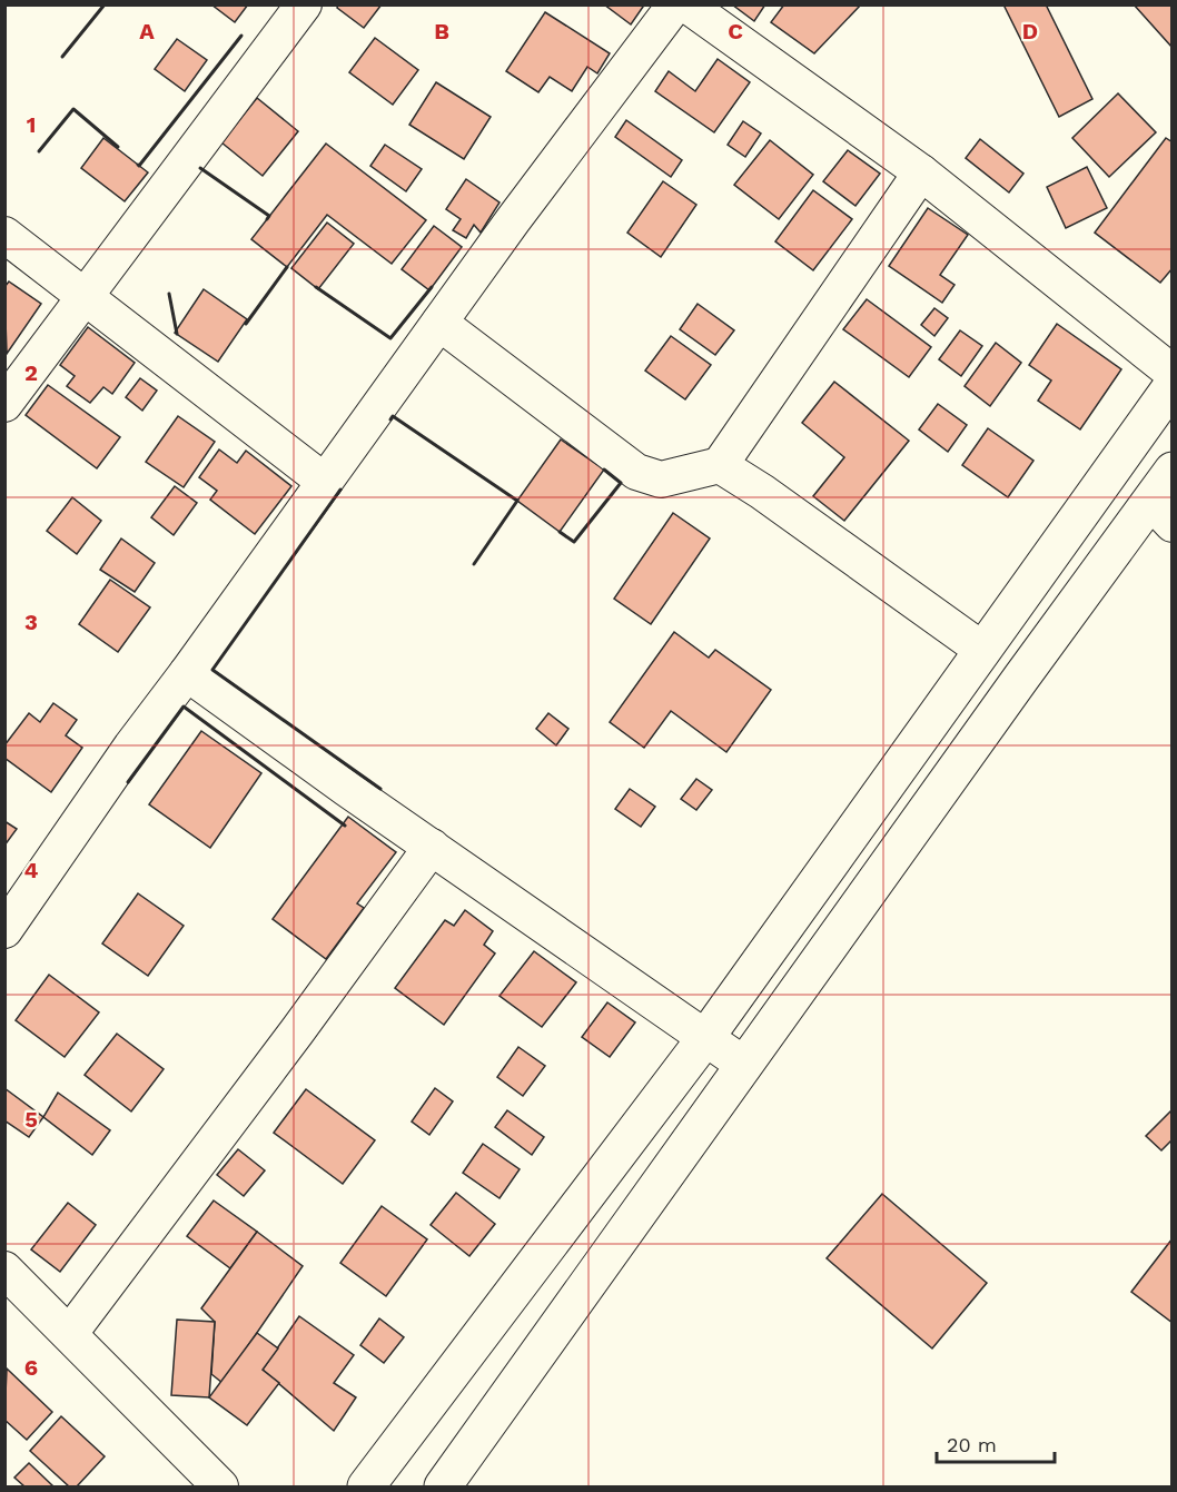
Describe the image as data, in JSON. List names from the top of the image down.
{
  "scale_bar": "20 m",
  "grid": {
    "columns": [
      "A",
      "B",
      "C",
      "D"
    ],
    "rows": [
      "1",
      "2",
      "3",
      "4",
      "5",
      "6"
    ]
  }
}
